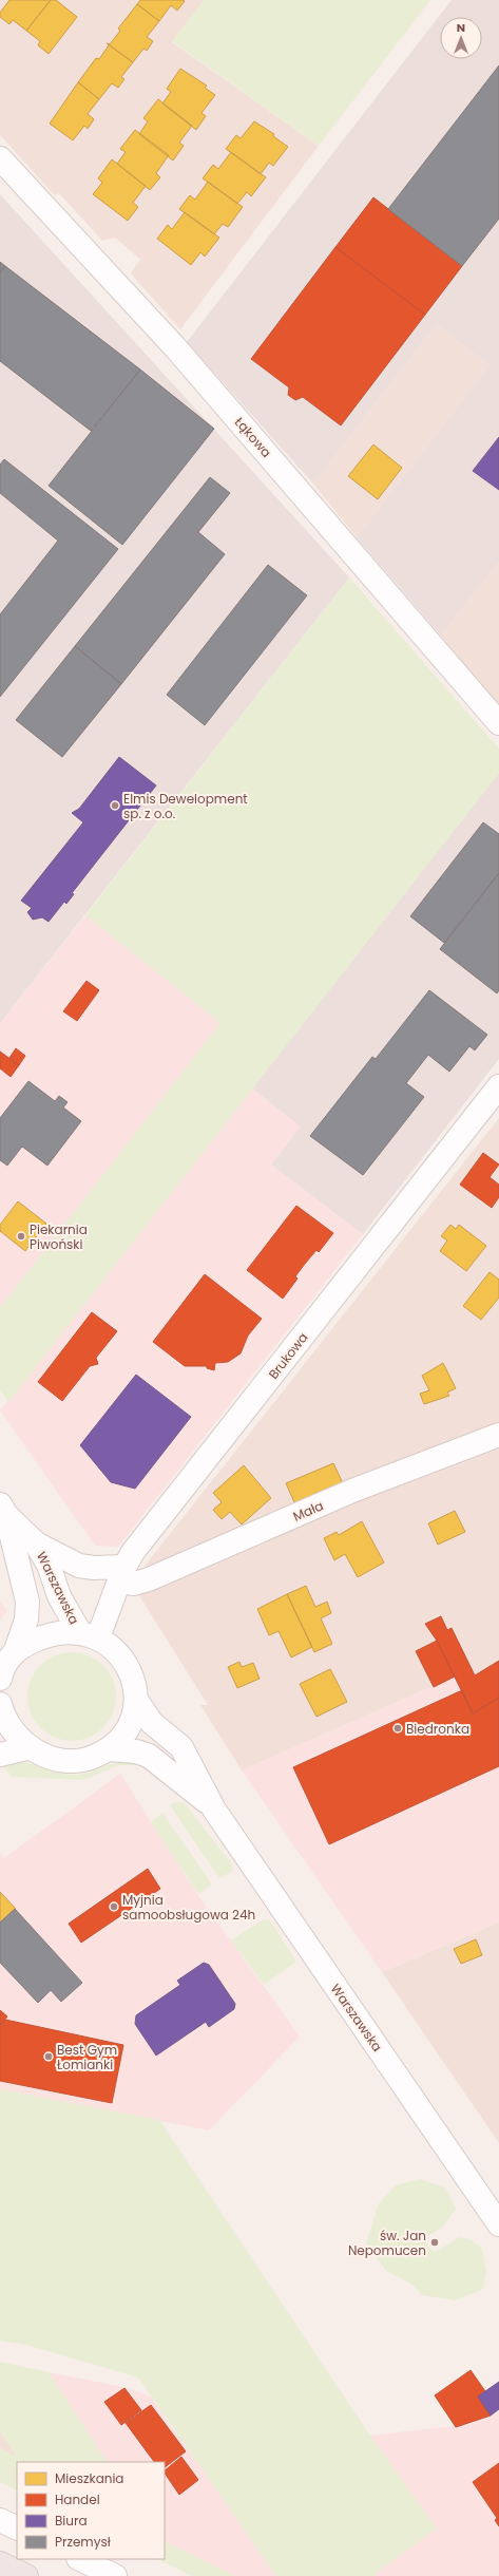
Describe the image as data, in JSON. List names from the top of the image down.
{
  "streets": {
    "street": [
      "Łąkowa",
      "Brukowa",
      "Mała",
      "Warszawska"
    ]
  },
  "crossings": [
    ["Brukowa", "Mała"],
    ["Brukowa", "Warszawska"],
    ["Mała", "Warszawska"]
  ],
  "places": [
    "Elmis Dewelopment sp. z o.o.",
    "Piekarnia Piwoński",
    "Biedronka",
    "Myjnia samoobsługowa 24h",
    "Best Gym Łomianki",
    "św. Jan Nepomucen"
  ],
  "legend": [
    "Mieszkania",
    "Handel",
    "Biura",
    "Przemysł"
  ],
  "north": "top"
}
